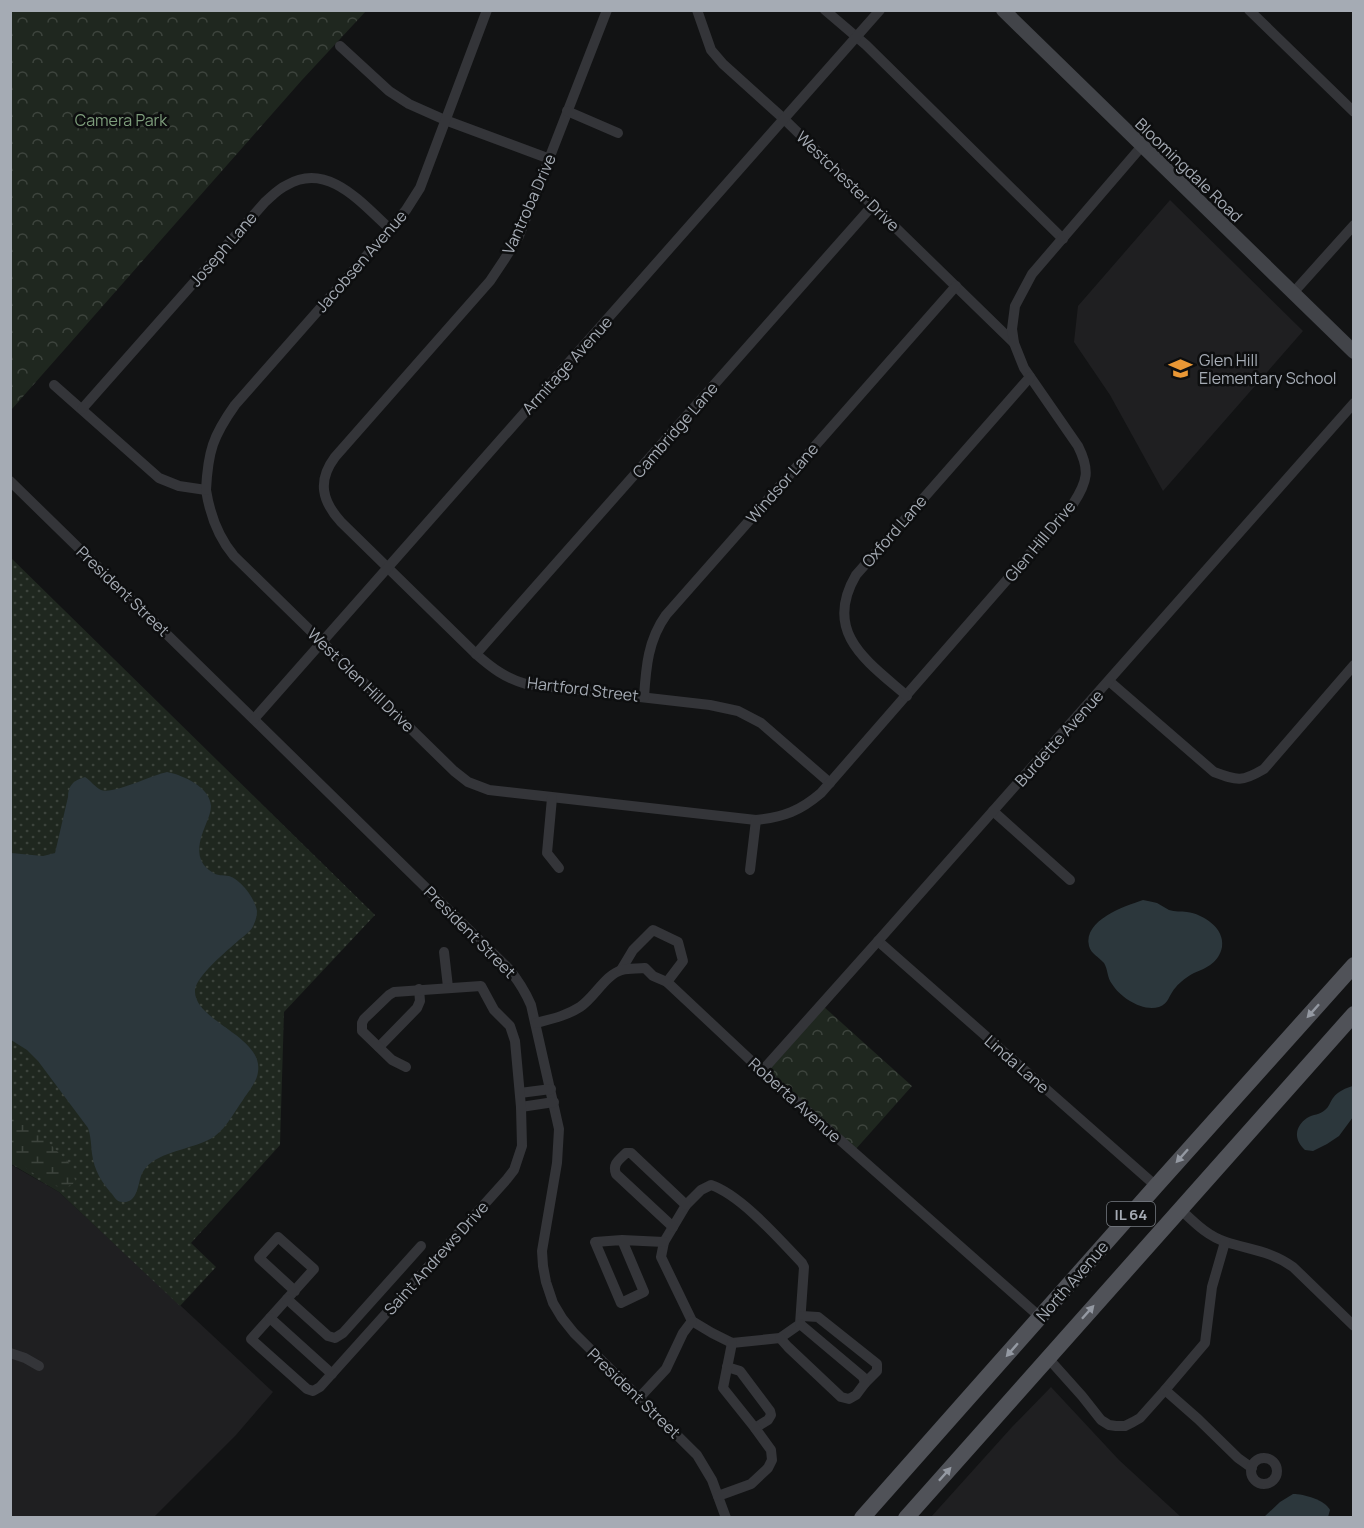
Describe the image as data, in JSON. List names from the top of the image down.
{
  "streets": {
    "main road": ["Bloomingdale Road", "IL 64", "North Avenue"],
    "street": [
      "Westchester Drive",
      "Vantroba Drive",
      "Joseph Lane",
      "Jacobsen Avenue",
      "Armitage Avenue",
      "Cambridge Lane",
      "Windsor Lane",
      "Oxford Lane",
      "Glen Hill Drive",
      "President Street",
      "West Glen Hill Drive",
      "Hartford Street",
      "Burdette Avenue",
      "Linda Lane",
      "Roberta Avenue",
      "Saint Andrews Drive"
    ]
  },
  "crossings": [
    ["Bloomingdale Road", "Glen Hill Drive"],
    ["Westchester Drive", "Armitage Avenue"],
    ["Westchester Drive", "Cambridge Lane"],
    ["Westchester Drive", "Windsor Lane"],
    ["Westchester Drive", "Glen Hill Drive"],
    ["Vantroba Drive", "Hartford Street"],
    ["Joseph Lane", "Jacobsen Avenue"],
    ["Jacobsen Avenue", "West Glen Hill Drive"],
    ["Armitage Avenue", "President Street"],
    ["Armitage Avenue", "West Glen Hill Drive"],
    ["Armitage Avenue", "Hartford Street"],
    ["Cambridge Lane", "Hartford Street"],
    ["Windsor Lane", "Hartford Street"],
    ["Oxford Lane", "Glen Hill Drive"],
    ["Glen Hill Drive", "West Glen Hill Drive"],
    ["Glen Hill Drive", "Hartford Street"],
    ["Burdette Avenue", "Linda Lane"],
    ["Burdette Avenue", "Roberta Avenue"],
    ["Linda Lane", "North Avenue"],
    ["Roberta Avenue", "North Avenue"]
  ],
  "parks": ["Camera Park"],
  "places": {
    "school or university": ["Glen Hill Elementary School"]
  }
}
